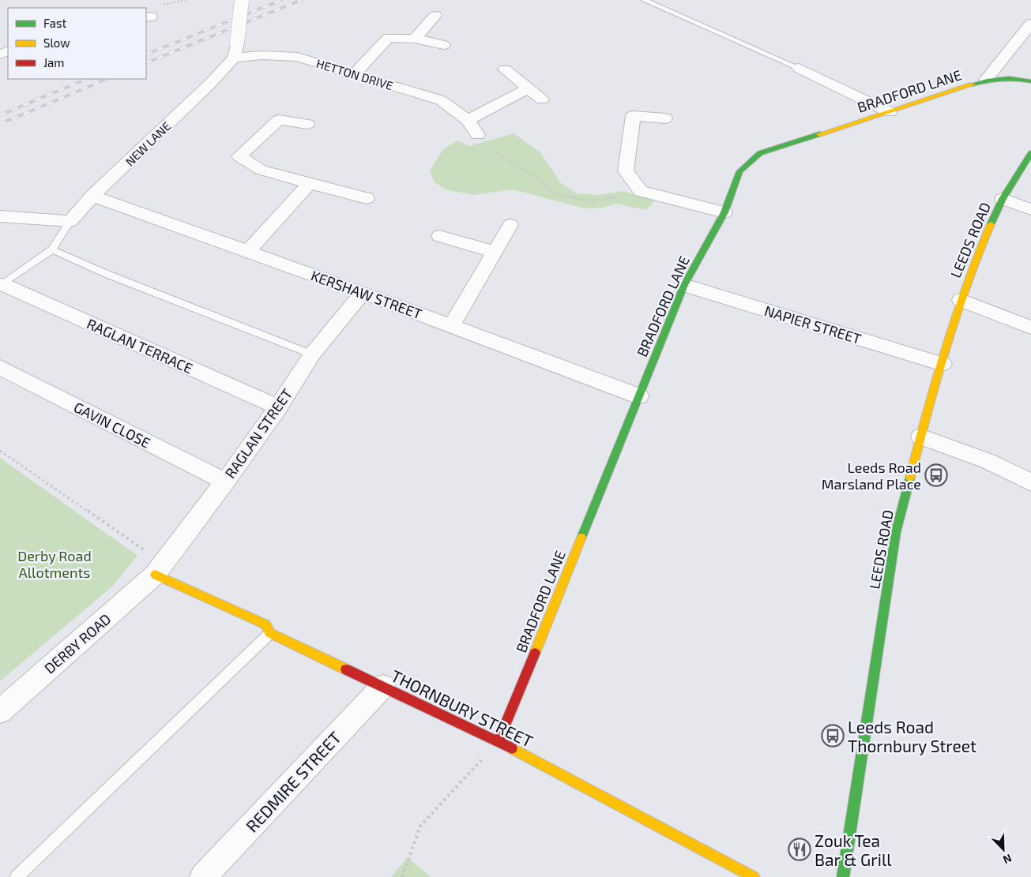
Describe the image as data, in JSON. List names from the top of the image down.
{
  "streets": {
    "main road": ["BRADFORD LANE", "LEEDS ROAD", "THORNBURY STREET"],
    "street": [
      "HETTON DRIVE",
      "NEW LANE",
      "KERSHAW STREET",
      "NAPIER STREET",
      "RAGLAN TERRACE",
      "GAVIN CLOSE",
      "RAGLAN STREET",
      "DERBY ROAD",
      "REDMIRE STREET"
    ]
  },
  "crossings": [
    ["HETTON DRIVE", "NEW LANE"],
    ["BRADFORD LANE", "KERSHAW STREET"],
    ["BRADFORD LANE", "NAPIER STREET"],
    ["BRADFORD LANE", "THORNBURY STREET"],
    ["NEW LANE", "KERSHAW STREET"],
    ["LEEDS ROAD", "NAPIER STREET"],
    ["KERSHAW STREET", "RAGLAN STREET"],
    ["RAGLAN TERRACE", "RAGLAN STREET"],
    ["GAVIN CLOSE", "RAGLAN STREET"],
    ["RAGLAN STREET", "DERBY ROAD"],
    ["RAGLAN STREET", "THORNBURY STREET"],
    ["DERBY ROAD", "THORNBURY STREET"],
    ["THORNBURY STREET", "REDMIRE STREET"]
  ],
  "parks": ["Derby Road Allotments"],
  "places": {
    "bus stop": ["Leeds Road Marsland Place", "Leeds Road Thornbury Street"],
    "restaurant": ["Zouk Tea Bar & Grill"]
  },
  "legend": ["Fast", "Slow", "Jam"],
  "north": "bottom right"
}
